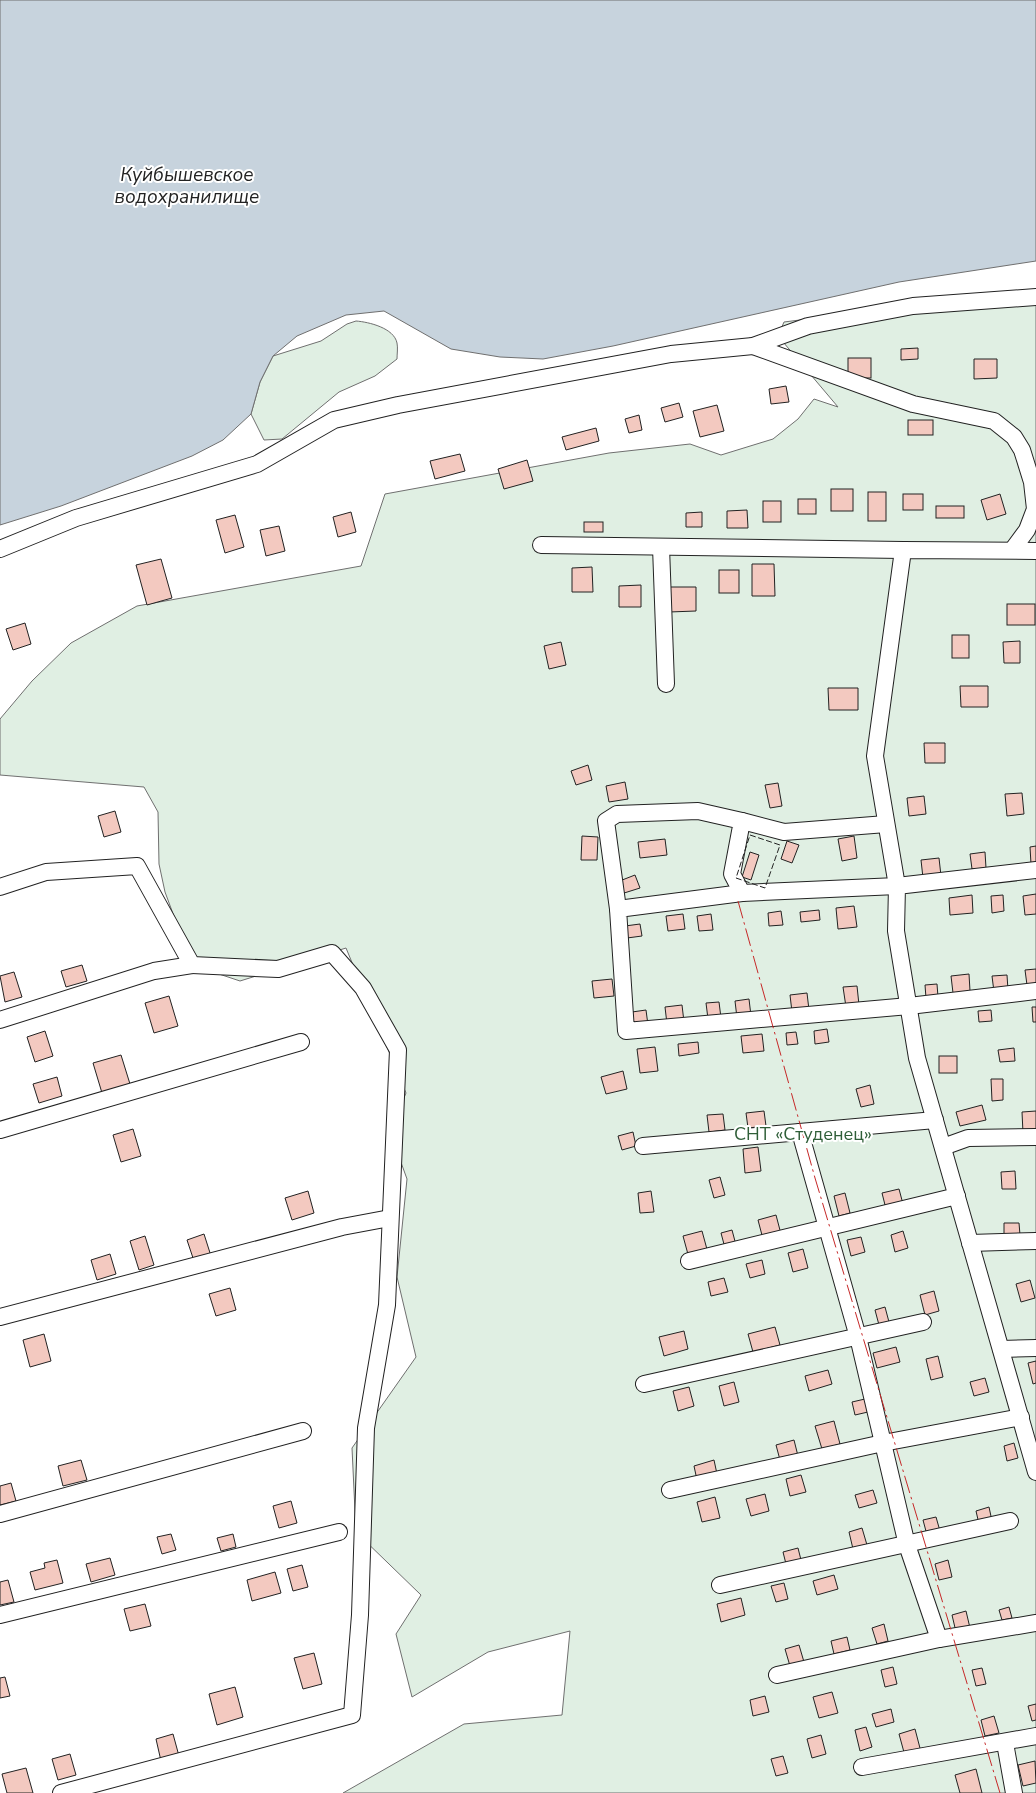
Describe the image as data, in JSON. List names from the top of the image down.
{
  "water": ["Куйбышевское водохранилище"],
  "parks": ["СНТ «Студенец»"]
}
